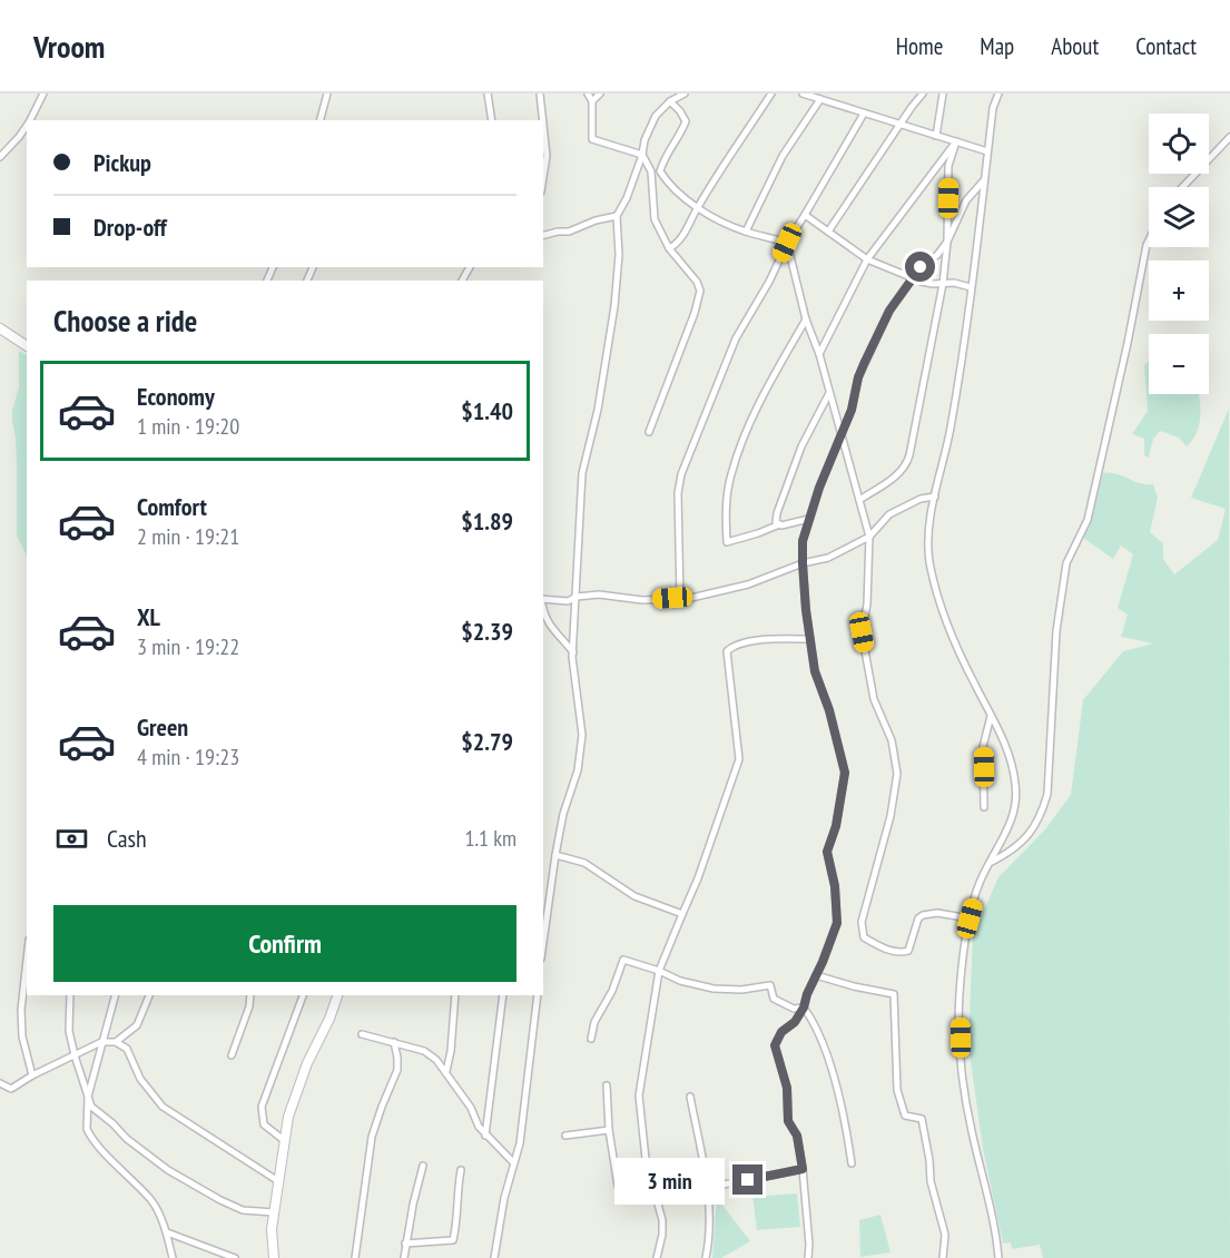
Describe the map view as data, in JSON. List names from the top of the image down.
{
  "page": {
    "header": "Vroom",
    "nav": [
      "Home",
      "Map",
      "About",
      "Contact"
    ],
    "map_buttons": ["+", "−"],
    "banner": ["Pickup", "Drop-off"],
    "heading": "Choose a ride",
    "list": [
      {
        "name": "Economy",
        "note": "1 min · 19:20",
        "value": "$1.40"
      },
      {
        "name": "Comfort",
        "note": "2 min · 19:21",
        "value": "$1.89"
      },
      {
        "name": "XL",
        "note": "3 min · 19:22",
        "value": "$2.39"
      },
      {
        "name": "Green",
        "note": "4 min · 19:23",
        "value": "$2.79"
      }
    ],
    "pay": ["Cash", "1.1 km"],
    "buttons": "Confirm",
    "bubble": "3 min"
  }
}
